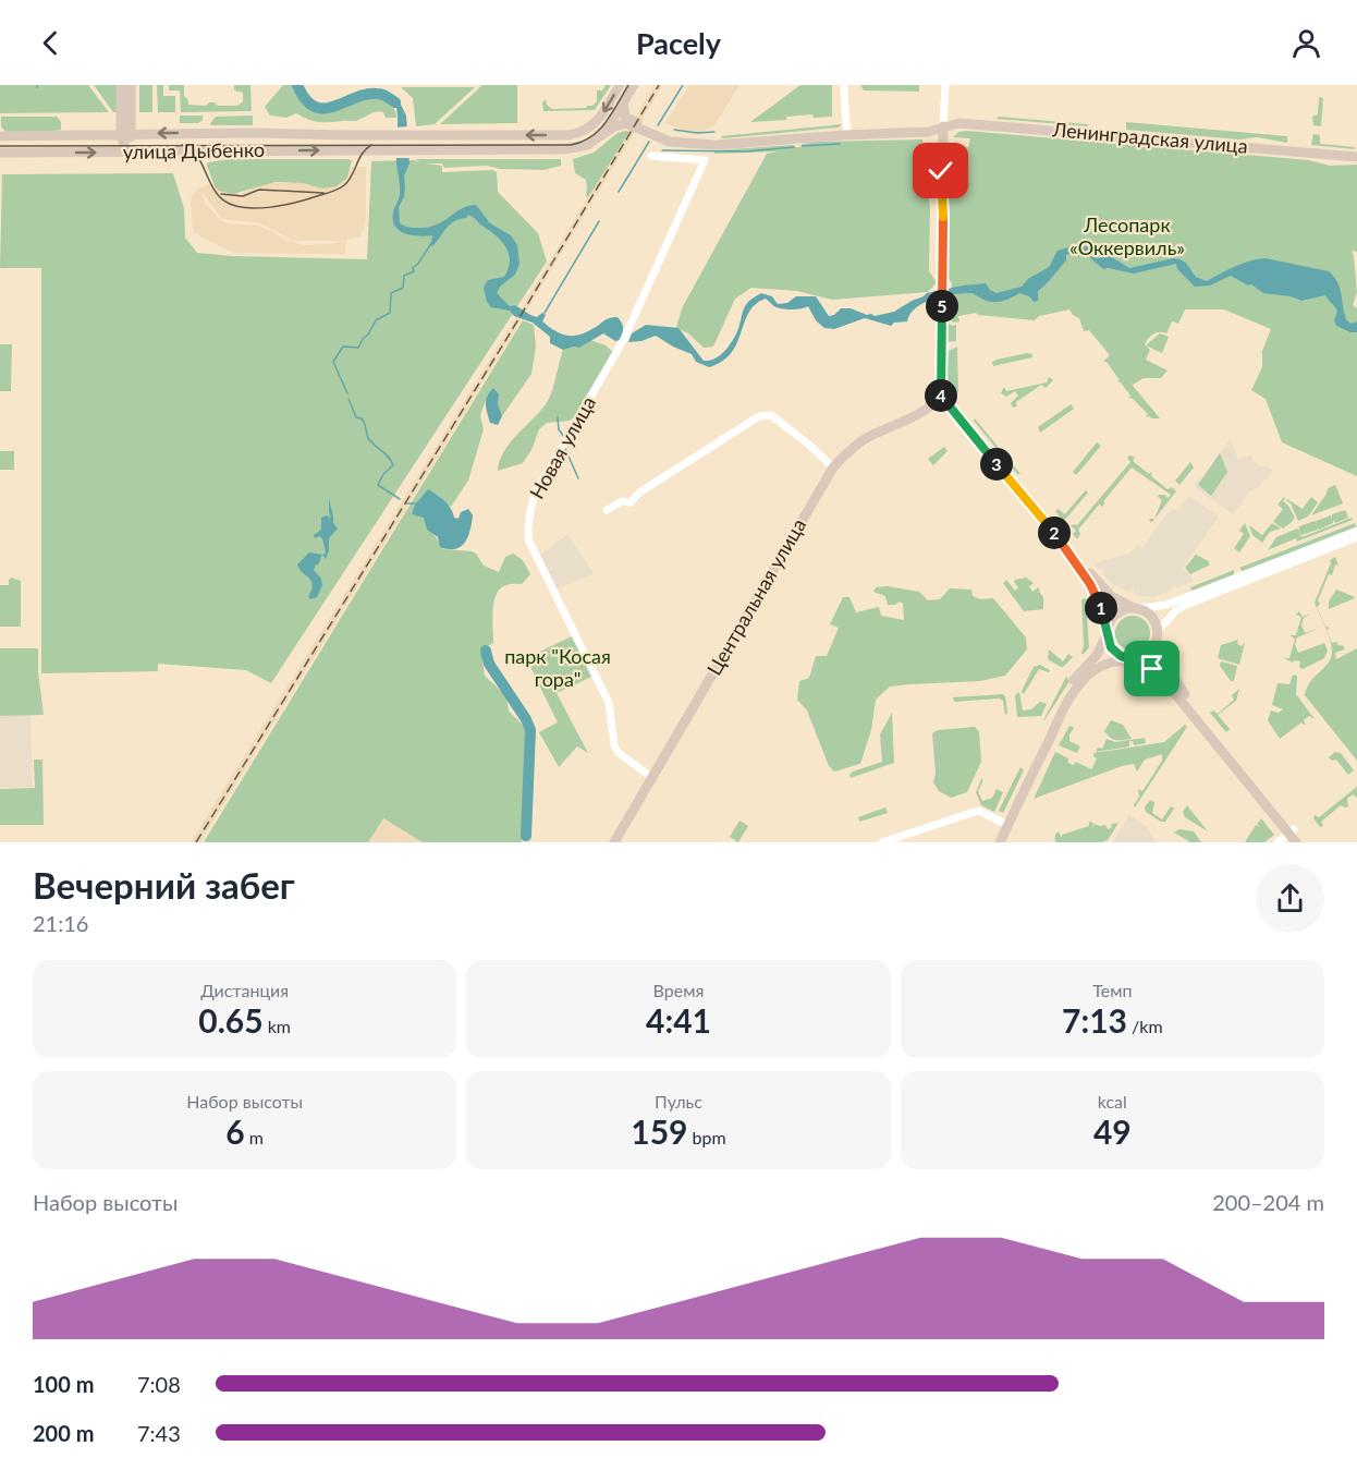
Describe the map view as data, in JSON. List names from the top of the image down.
{
  "streets": {
    "street": [
      "Ленинградская улица",
      "улица Дыбенко",
      "Новая улица",
      "Центральная улица"
    ]
  },
  "crossings": [
    ["Новая улица", "Центральная улица"]
  ],
  "parks": ["Лесопарк «Оккервиль»", "парк \"Косая гора\""],
  "page": {
    "header": "Pacely",
    "pins": [
      "5",
      "4",
      "3",
      "2",
      "1"
    ],
    "heading": ["Вечерний забег", "21:16"],
    "stats": [
      ["Дистанция", "0.65 km"],
      ["Время", "4:41"],
      ["Темп", "7:13 /km"],
      ["Набор высоты", "6 m"],
      ["Пульс", "159 bpm"],
      ["kcal", "49"]
    ],
    "chart": ["Набор высоты", "200–204 m"],
    "list": [
      {
        "name": "100 m",
        "note": "7:08"
      },
      {
        "name": "200 m",
        "note": "7:43"
      }
    ]
  }
}
